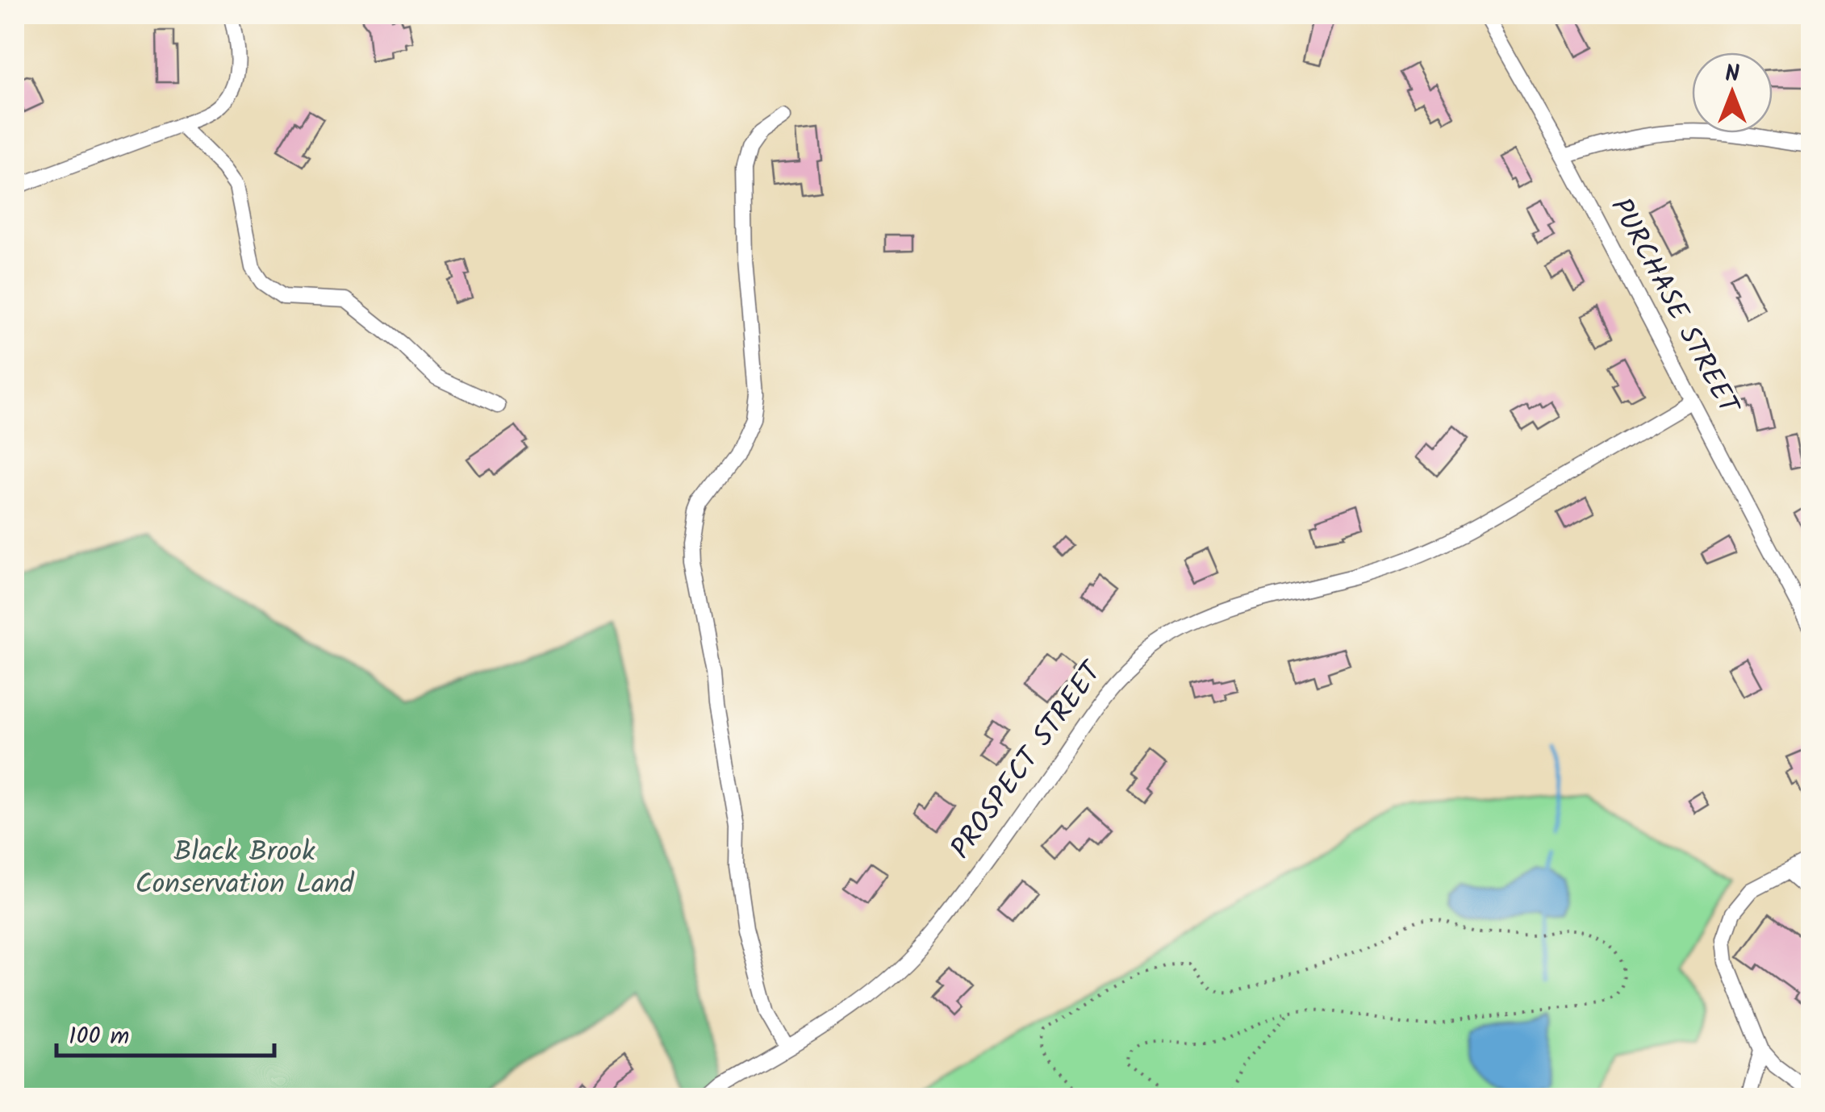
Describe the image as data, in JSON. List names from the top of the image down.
{
  "streets": {
    "street": ["PURCHASE STREET", "PROSPECT STREET"]
  },
  "crossings": [
    ["PURCHASE STREET", "PROSPECT STREET"]
  ],
  "parks": ["Black Brook Conservation Land"],
  "scale_bar": "100 m",
  "north": "top"
}
